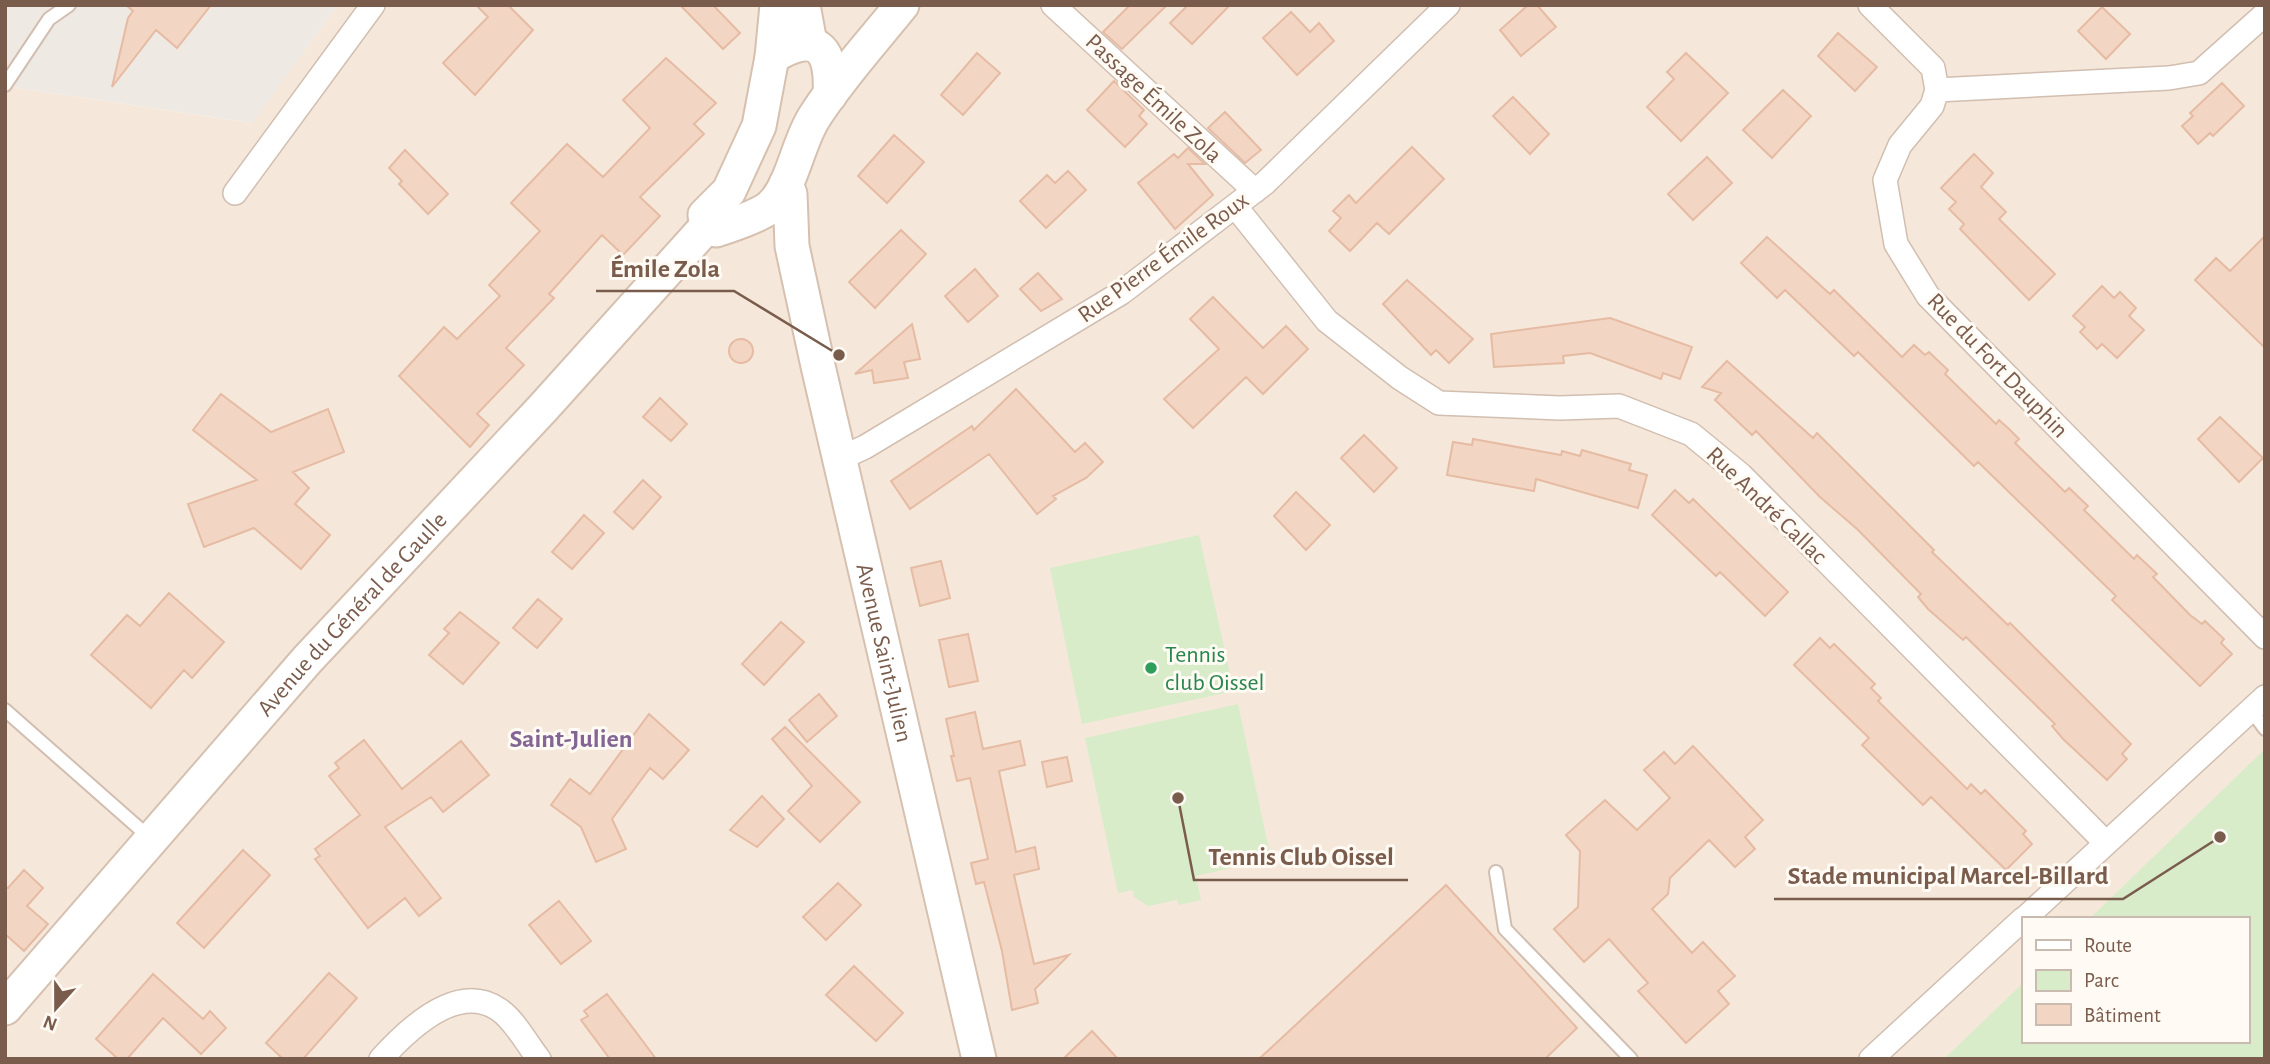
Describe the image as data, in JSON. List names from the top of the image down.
{
  "streets": {
    "main road": ["Avenue du Général de Gaulle", "Avenue Saint-Julien"],
    "street": [
      "Passage Émile Zola",
      "Rue Pierre Émile Roux",
      "Rue du Fort Dauphin",
      "Rue André Callac"
    ]
  },
  "crossings": [
    ["Passage Émile Zola", "Rue Pierre Émile Roux"],
    ["Rue Pierre Émile Roux", "Rue André Callac"],
    ["Rue Pierre Émile Roux", "Avenue Saint-Julien"],
    ["Avenue du Général de Gaulle", "Avenue Saint-Julien"]
  ],
  "districts": ["Saint-Julien"],
  "places": [
    "Émile Zola",
    "Tennis club Oissel",
    "Tennis Club Oissel",
    "Stade municipal Marcel-Billard"
  ],
  "legend": ["Route", "Parc", "Bâtiment"],
  "north": "bottom"
}
